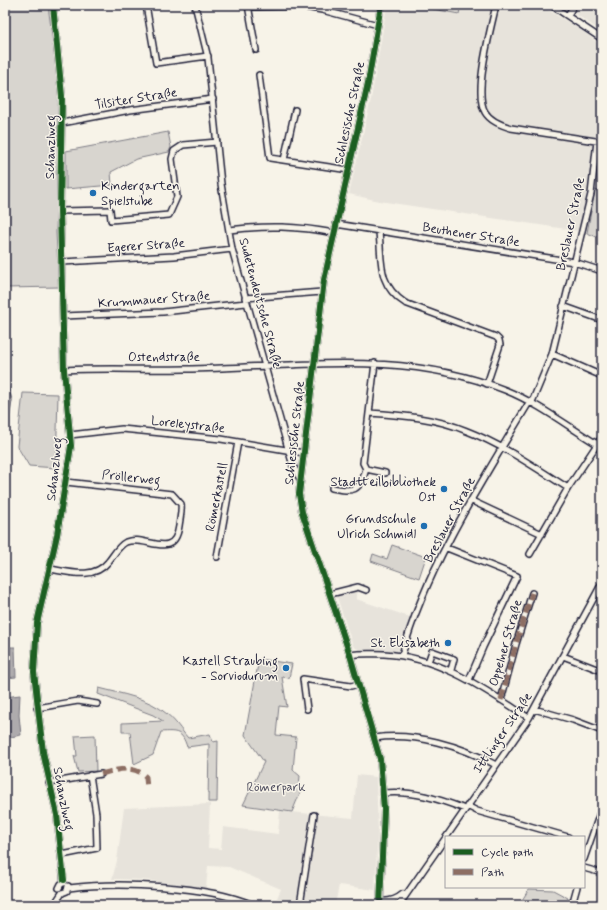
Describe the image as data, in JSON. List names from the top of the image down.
{
  "streets": {
    "street": [
      "Tilsiter Straße",
      "Schlesische Straße",
      "Schanzlweg",
      "Breslauer Straße",
      "Beuthener Straße",
      "Egerer Straße",
      "Krummauer Straße",
      "Sudetendeutsche Straße",
      "Ostendstraße",
      "Loreleystraße",
      "Pröllerweg",
      "Römerkastell",
      "Oppelner Straße",
      "Ittlinger Straße"
    ]
  },
  "crossings": [
    ["Tilsiter Straße", "Schanzlweg"],
    ["Tilsiter Straße", "Sudetendeutsche Straße"],
    ["Schlesische Straße", "Beuthener Straße"],
    ["Schlesische Straße", "Krummauer Straße"],
    ["Schlesische Straße", "Sudetendeutsche Straße"],
    ["Schlesische Straße", "Ostendstraße"],
    ["Schlesische Straße", "Loreleystraße"],
    ["Schlesische Straße", "Oppelner Straße"],
    ["Schlesische Straße", "Ittlinger Straße"],
    ["Schanzlweg", "Egerer Straße"],
    ["Schanzlweg", "Krummauer Straße"],
    ["Schanzlweg", "Ostendstraße"],
    ["Schanzlweg", "Loreleystraße"],
    ["Schanzlweg", "Pröllerweg"],
    ["Breslauer Straße", "Beuthener Straße"],
    ["Breslauer Straße", "Ostendstraße"],
    ["Breslauer Straße", "Oppelner Straße"],
    ["Egerer Straße", "Sudetendeutsche Straße"],
    ["Krummauer Straße", "Sudetendeutsche Straße"],
    ["Sudetendeutsche Straße", "Ostendstraße"],
    ["Sudetendeutsche Straße", "Loreleystraße"],
    ["Loreleystraße", "Römerkastell"],
    ["Oppelner Straße", "Ittlinger Straße"]
  ],
  "parks": ["Römerpark"],
  "places": [
    "Kindergarten Spielstube",
    "Stadtteilbibliothek Ost",
    "Grundschule Ulrich Schmidl",
    "St. Elisabeth",
    "Kastell Straubing - Sorviodurum"
  ],
  "legend": ["Cycle path", "Path"]
}
